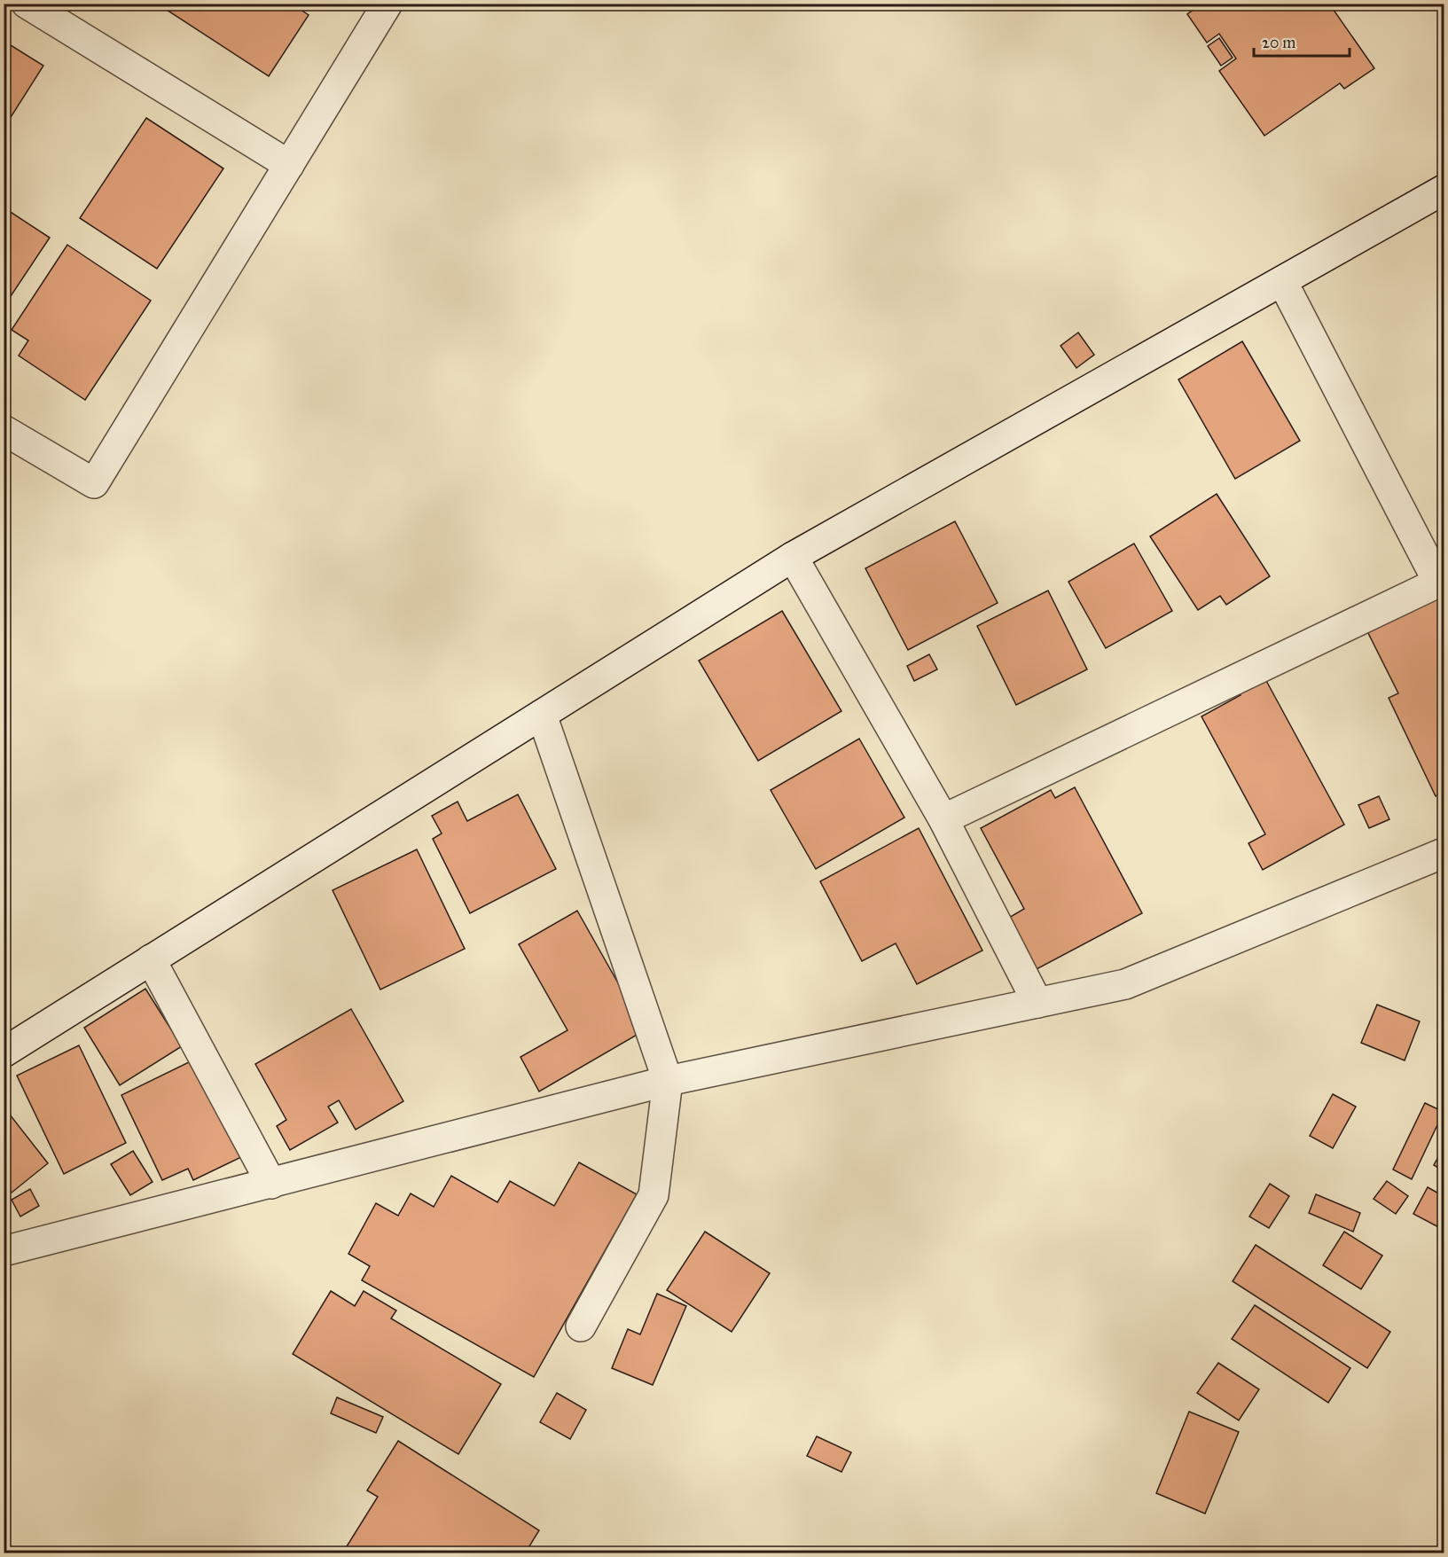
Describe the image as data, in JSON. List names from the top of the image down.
{
  "scale_bar": "20 m"
}
